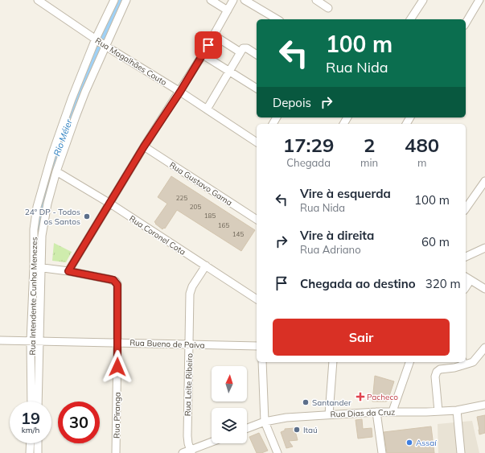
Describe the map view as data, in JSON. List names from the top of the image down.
{
  "streets": {
    "street": [
      "Rua Magalhães Couto",
      "Rua Gustavo Gama",
      "Rua Coronel Cota",
      "Rua Intendente Cunha Menezes",
      "Rua Bueno de Paiva",
      "Rua Leite Ribeiro",
      "Rua Dias da Cruz",
      "Rua Piranga"
    ]
  },
  "crossings": [
    ["Rua Magalhães Couto", "Rua Intendente Cunha Menezes"],
    ["Rua Coronel Cota", "Rua Intendente Cunha Menezes"],
    ["Rua Coronel Cota", "Rua Leite Ribeiro"],
    ["Rua Intendente Cunha Menezes", "Rua Bueno de Paiva"],
    ["Rua Bueno de Paiva", "Rua Leite Ribeiro"],
    ["Rua Bueno de Paiva", "Rua Piranga"]
  ],
  "water": ["Rio Méier"],
  "places": {
    "other": [
      "24º DP - Todos os Santos",
      "Santander",
      "Itaú",
      "Assaí"
    ],
    "health": ["Pacheco"]
  },
  "house_numbers": [
    "225",
    "205",
    "185",
    "165",
    "145"
  ],
  "north": "top",
  "page": {
    "turn": ["100 m", "Rua Nida"],
    "then": "Depois",
    "eta": [
      "17:29",
      "Chegada",
      "2",
      "min",
      "480",
      "m"
    ],
    "list": [
      {
        "name": "Vire à esquerda",
        "note": "Rua Nida",
        "value": "100 m"
      },
      {
        "name": "Vire à direita",
        "note": "Rua Adriano",
        "value": "60 m"
      },
      {
        "name": "Chegada ao destino",
        "value": "320 m"
      }
    ],
    "buttons": "Sair",
    "speed": "19 km/h",
    "limit": "30"
  }
}
